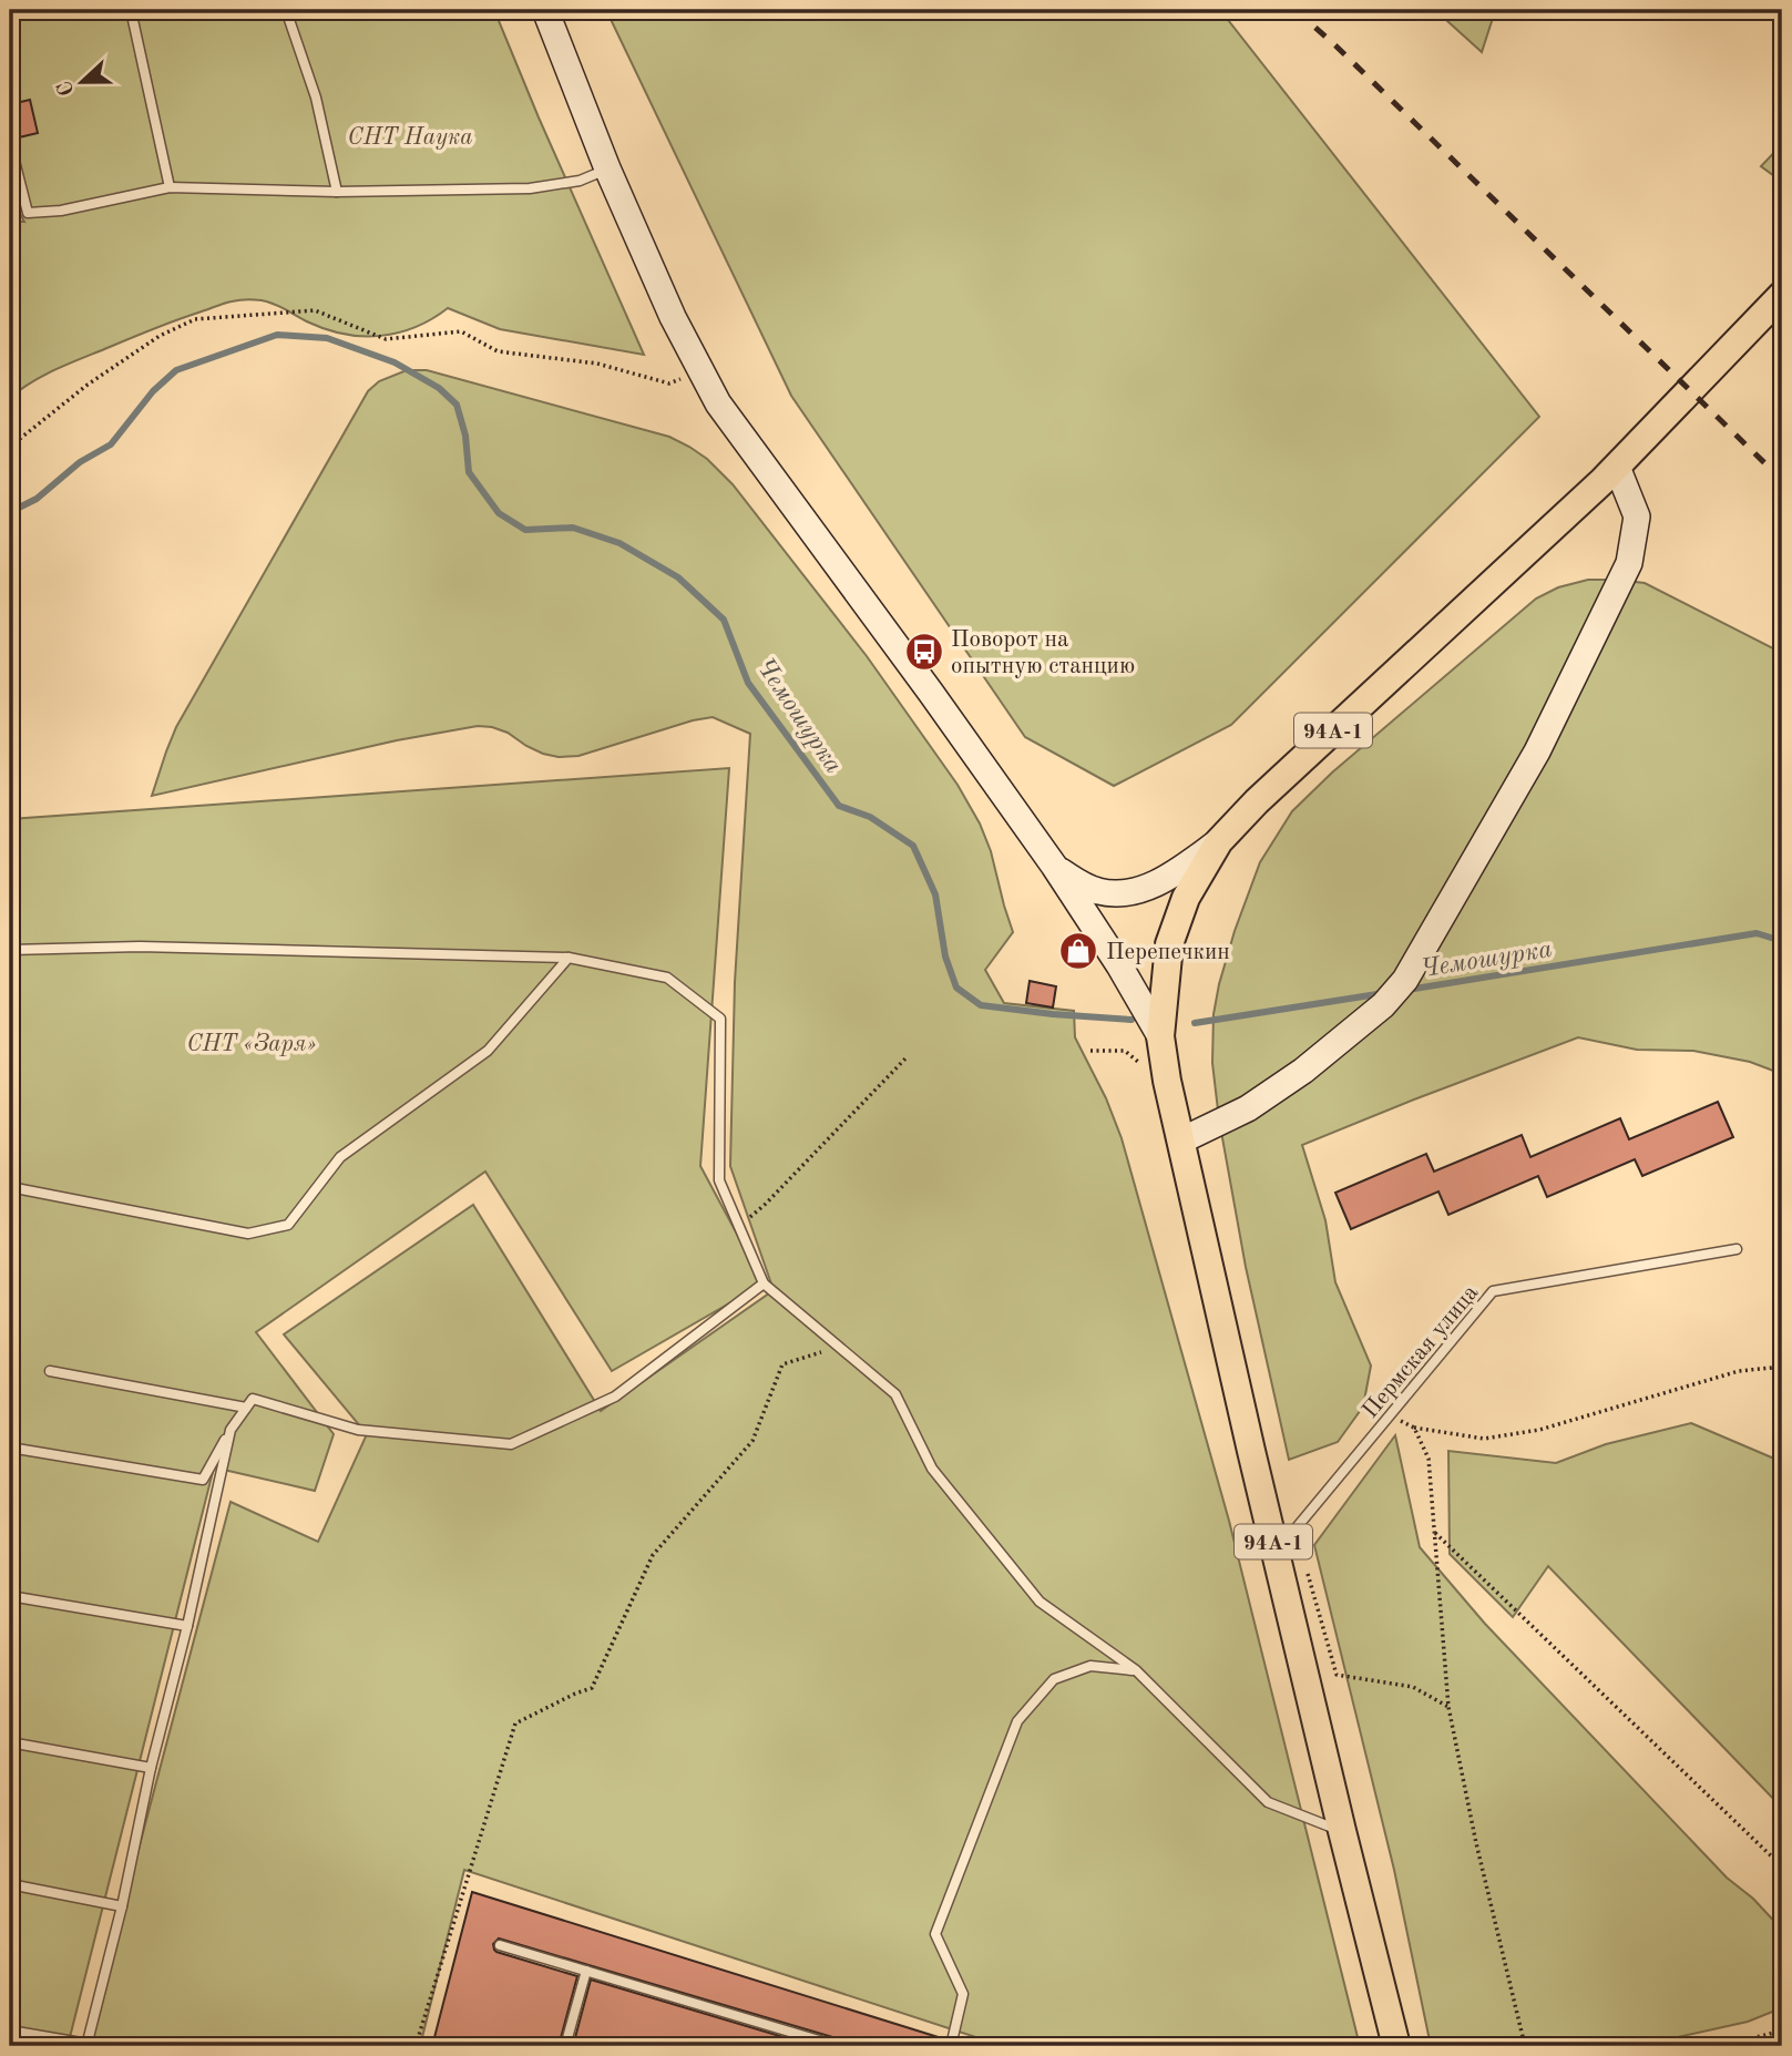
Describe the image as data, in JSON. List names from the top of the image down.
{
  "streets": {
    "main road": ["94А-1"],
    "lane": ["Пермская улица"]
  },
  "crossings": [
    ["94А-1", "Пермская улица"]
  ],
  "water": ["Чемошурка"],
  "parks": ["СНТ Наука", "СНТ «Заря»"],
  "places": {
    "bus stop": ["Поворот на опытную станцию"],
    "shop": ["Перепечкин"]
  },
  "north": "left"
}
